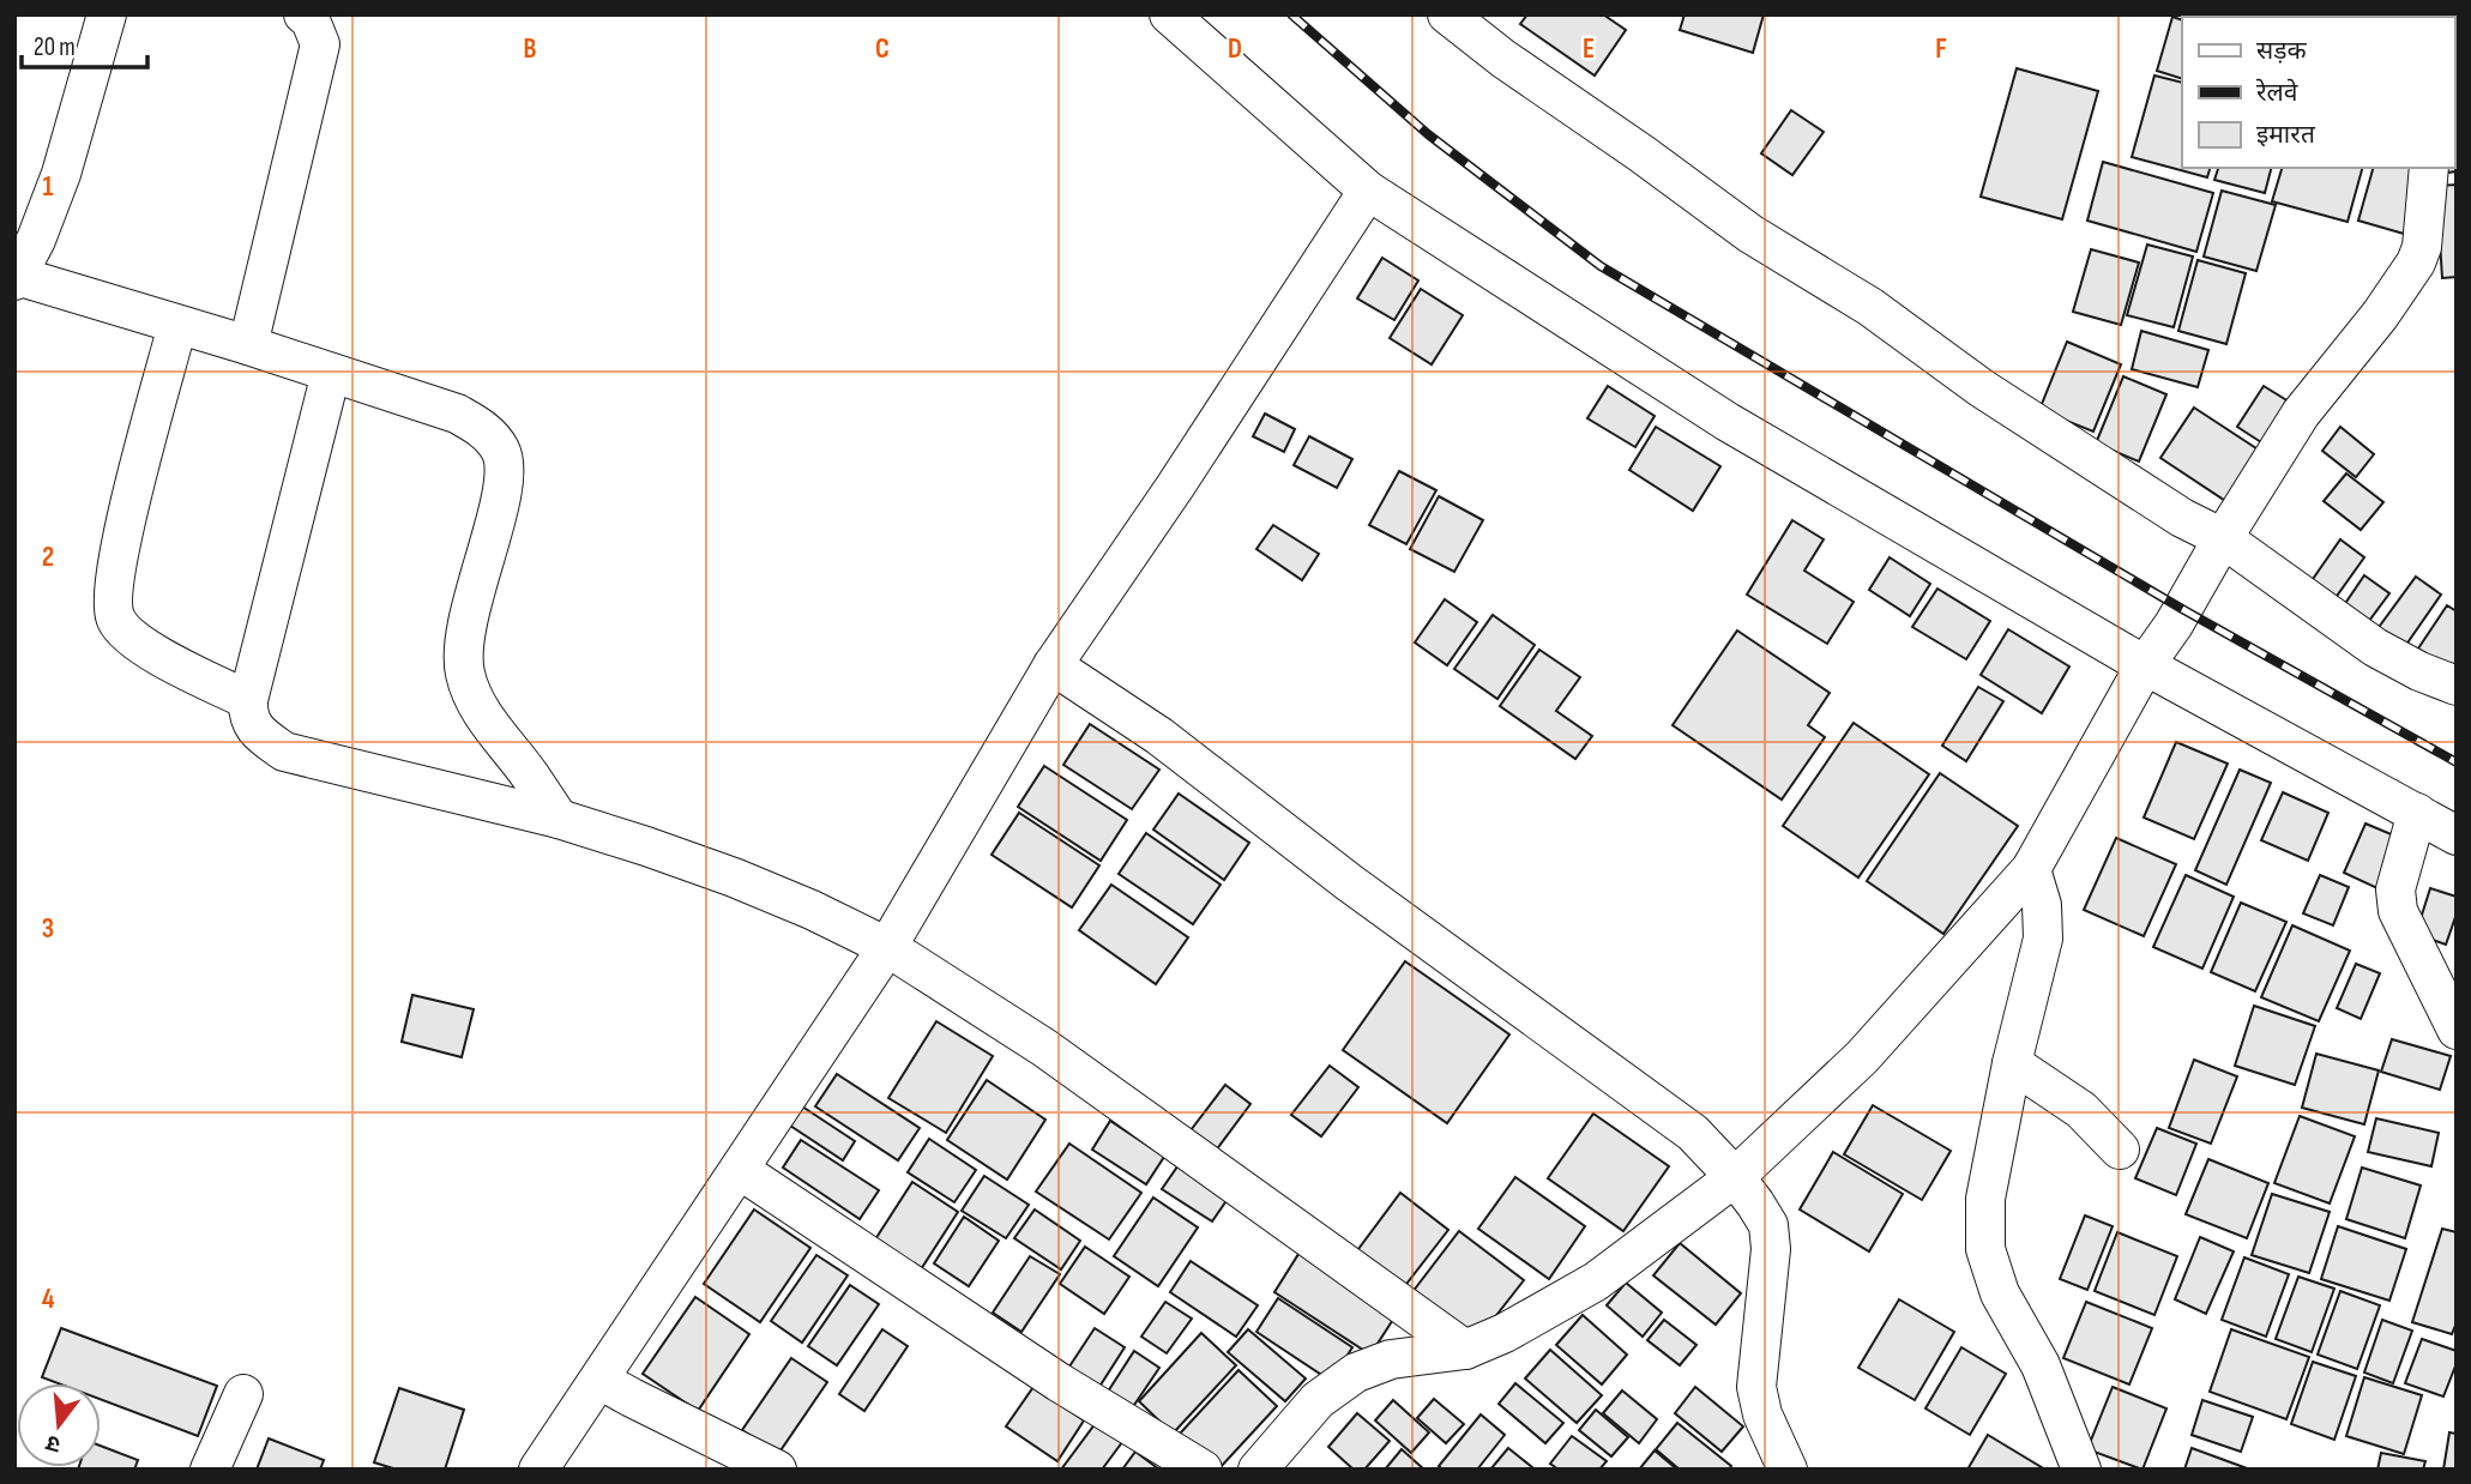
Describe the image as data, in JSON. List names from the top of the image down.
{
  "legend": ["सड़क", "रेलवे", "इमारत"],
  "scale_bar": "20 m",
  "north": "bottom",
  "grid": {
    "columns": [
      "B",
      "C",
      "D",
      "E",
      "F"
    ],
    "rows": [
      "1",
      "2",
      "3",
      "4"
    ]
  }
}
